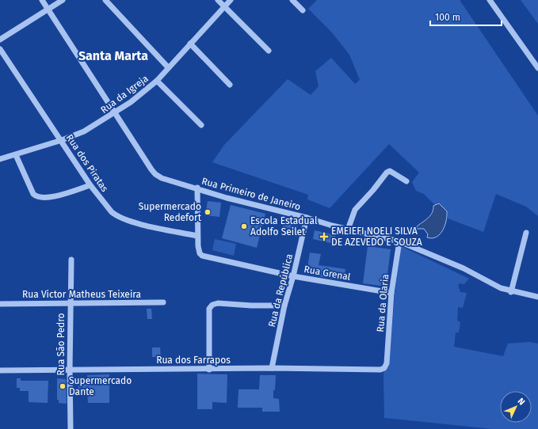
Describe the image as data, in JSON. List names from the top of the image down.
{
  "streets": {
    "street": [
      "Rua da Igreja",
      "Rua dos Piratas",
      "Rua Primeiro de Janeiro",
      "Rua Grenal",
      "Rua da República",
      "Rua Victor Matheus Teixeira",
      "Rua da Olaria",
      "Rua São Pedro",
      "Rua dos Farrapos"
    ]
  },
  "crossings": [
    ["Rua da Igreja", "Rua dos Piratas"],
    ["Rua da Igreja", "Rua Primeiro de Janeiro"],
    ["Rua dos Piratas", "Rua Grenal"],
    ["Rua Primeiro de Janeiro", "Rua da República"],
    ["Rua Primeiro de Janeiro", "Rua da Olaria"],
    ["Rua Grenal", "Rua da República"],
    ["Rua Grenal", "Rua da Olaria"],
    ["Rua da República", "Rua dos Farrapos"],
    ["Rua Victor Matheus Teixeira", "Rua São Pedro"],
    ["Rua da Olaria", "Rua dos Farrapos"],
    ["Rua São Pedro", "Rua dos Farrapos"]
  ],
  "districts": ["Santa Marta"],
  "places": {
    "other": ["Supermercado Redefort", "Escola Estadual Adolfo Seilet", "Supermercado Dante"],
    "health": ["EMEIEFI NOELI SILVA DE AZEVEDO E SOUZA"]
  },
  "scale_bar": "100 m",
  "north": "top right"
}
